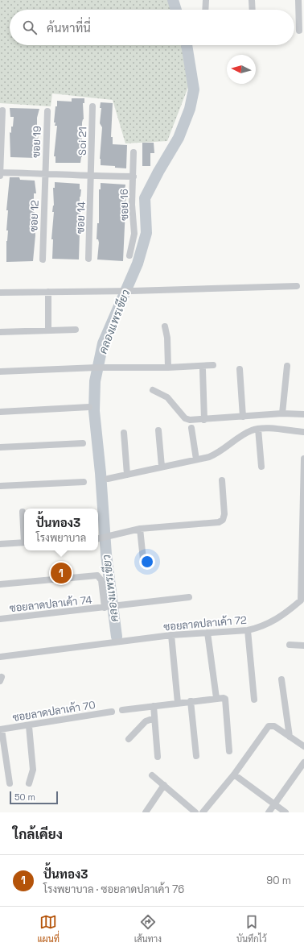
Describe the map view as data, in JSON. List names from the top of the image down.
{
  "streets": {
    "street": [
      "Soi 21",
      "ซอย 19",
      "ซอย 16",
      "ซอย 12",
      "ซอย 14",
      "ซอยลาดปลาเค้า 74",
      "ซอยลาดปลาเค้า 72",
      "ซอยลาดปลาเค้า 70"
    ]
  },
  "crossings": [
    ["Soi 21", "ซอย 14"],
    ["ซอย 19", "ซอย 12"]
  ],
  "water": ["คลองแพรเขียว"],
  "scale_bar": "50 m",
  "north": "left",
  "page": {
    "search": "ค้นหาที่นี่",
    "popup": ["ปั้นทอง3", "โรงพยาบาล"],
    "pins": "1",
    "scale": "50 m",
    "heading": "ใกล้เคียง",
    "list": [
      {
        "mark": "1",
        "name": "ปั้นทอง3",
        "note": "โรงพยาบาล · ซอยลาดปลาเค้า 76",
        "value": "90 m"
      }
    ],
    "nav": ["แผนที่", "เส้นทาง", "บันทึกไว้"]
  }
}
